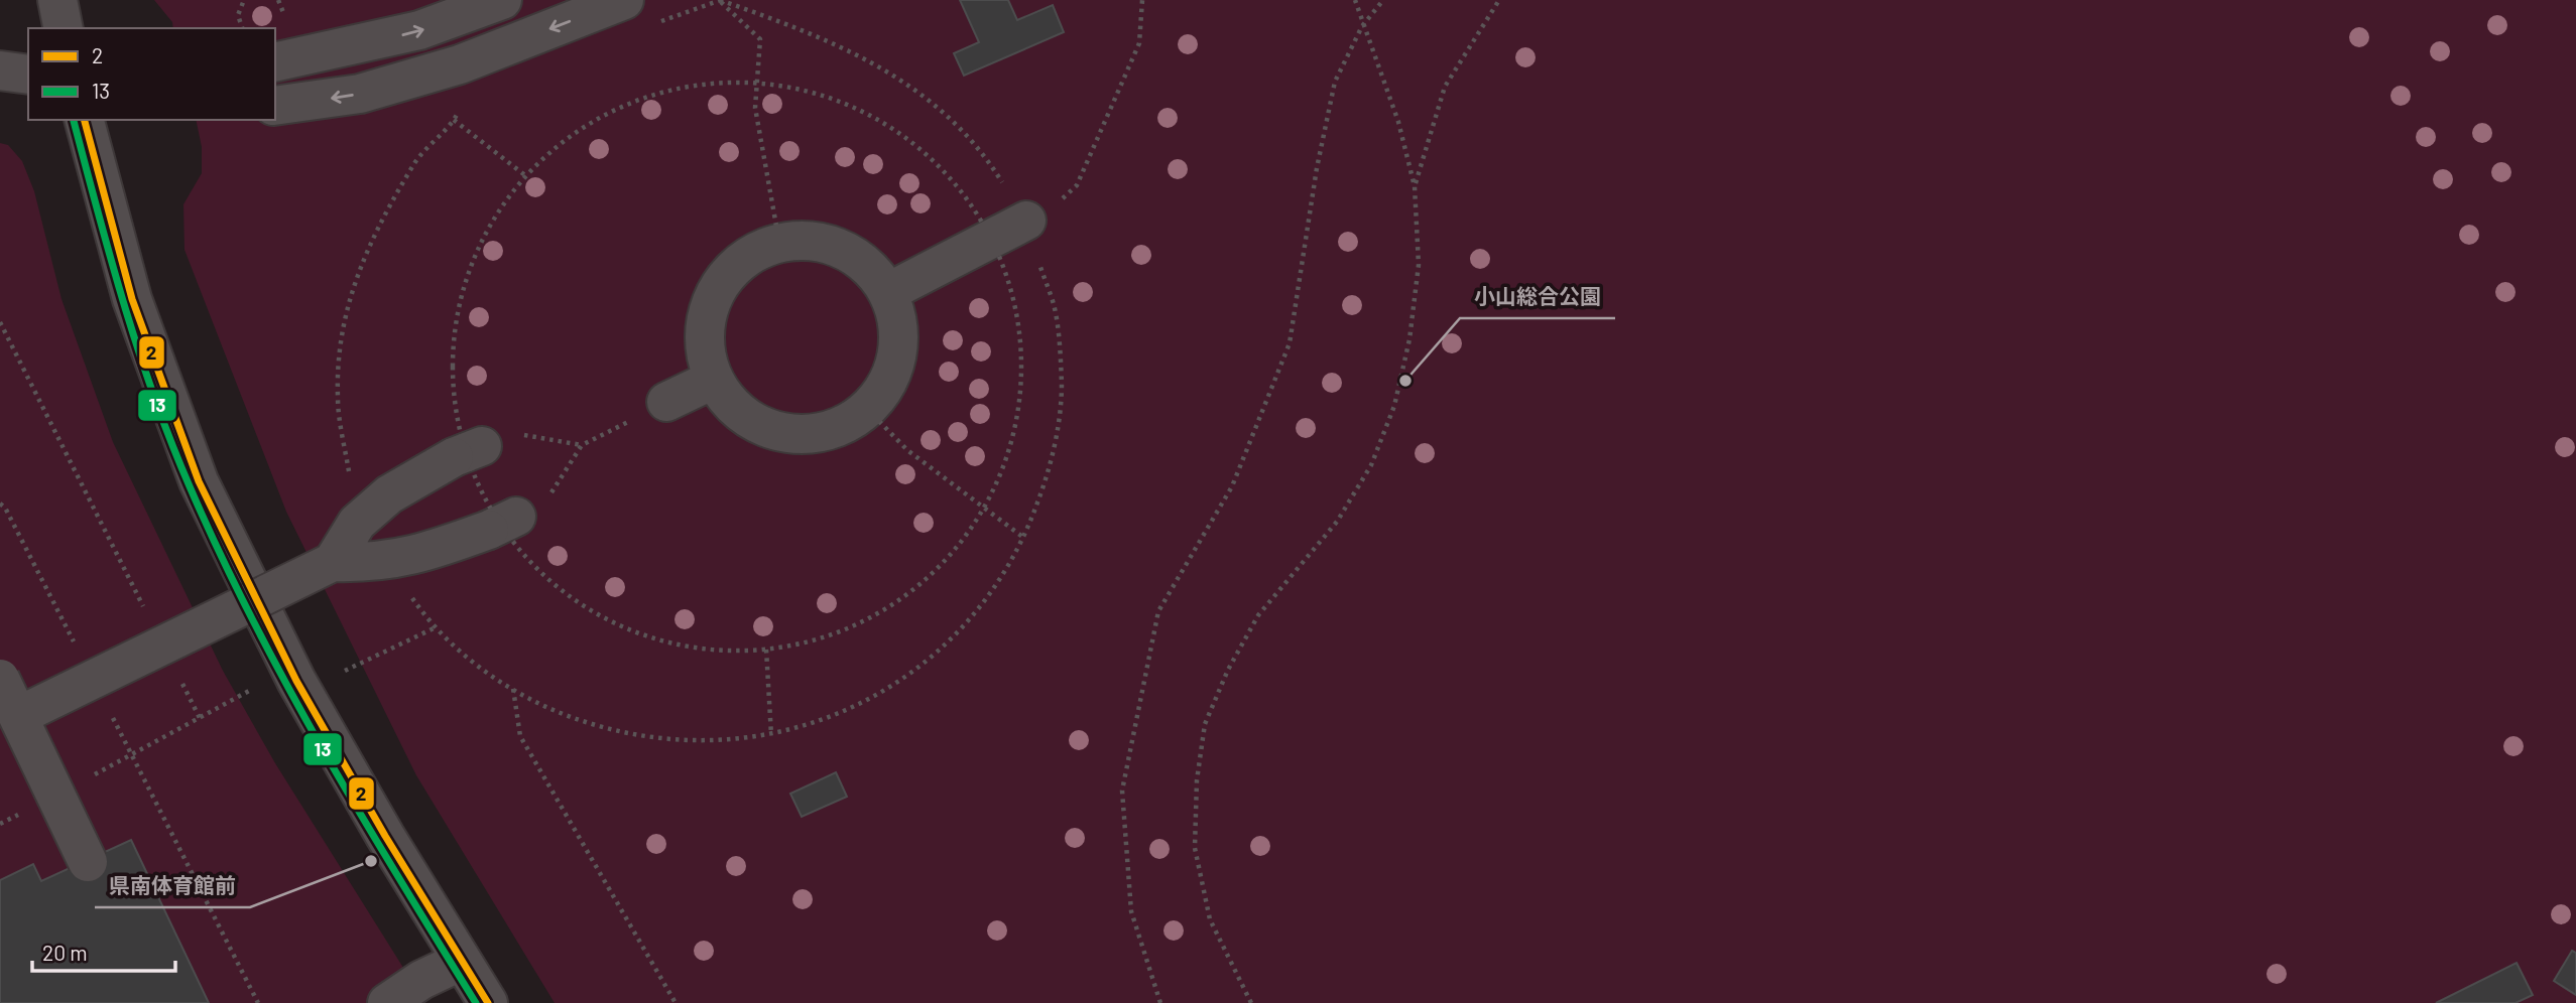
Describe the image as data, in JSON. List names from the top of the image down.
{
  "places": ["小山総合公園", "県南体育館前"],
  "lines": ["transit line 2", "transit line 13"],
  "legend": ["2", "13"],
  "scale_bar": "20 m"
}
